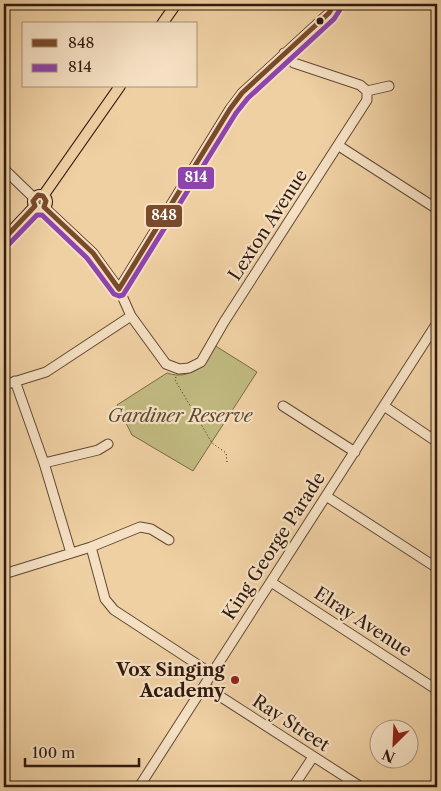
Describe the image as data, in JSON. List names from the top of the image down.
{
  "streets": {
    "street": [
      "Lexton Avenue",
      "King George Parade",
      "Elray Avenue",
      "Ray Street"
    ]
  },
  "crossings": [
    ["King George Parade", "Elray Avenue"],
    ["King George Parade", "Ray Street"]
  ],
  "parks": ["Gardiner Reserve"],
  "places": ["Vox Singing Academy"],
  "lines": ["transit line 848", "transit line 814"],
  "legend": ["848", "814"],
  "scale_bar": "100 m",
  "north": "bottom left"
}
